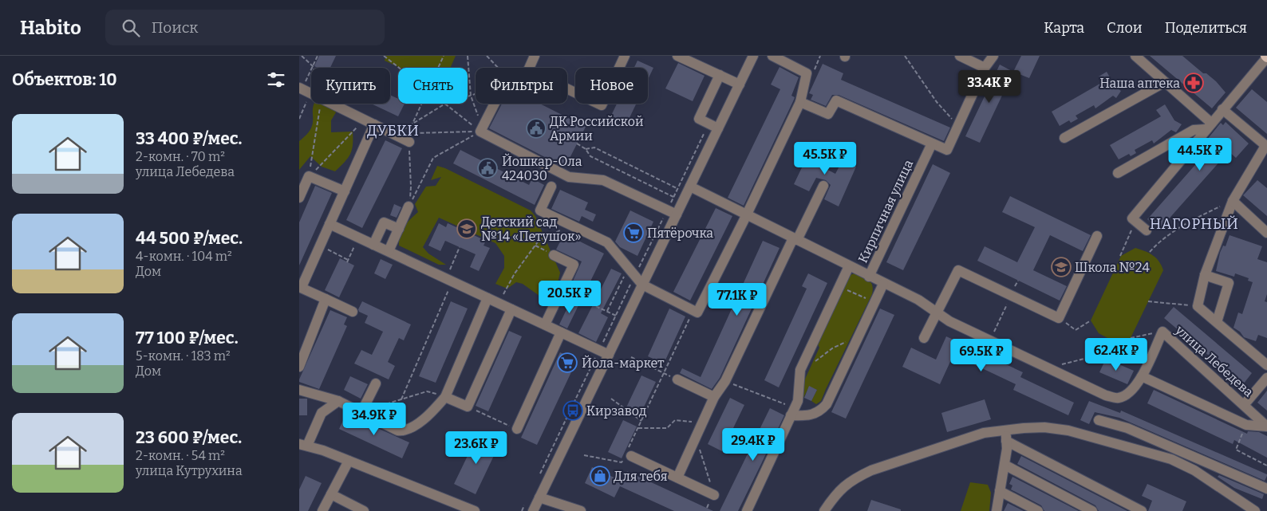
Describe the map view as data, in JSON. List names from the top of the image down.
{
  "streets": {
    "street": ["Кирпичная улица", "улица Лебедева"]
  },
  "districts": ["ДУБКИ", "НАГОРНЫЙ"],
  "places": {
    "pharmacy": ["Наша аптека"],
    "public building": ["ДК Российской Армии", "Йошкар-Ола 424030"],
    "school or university": ["Детский сад №14 «Петушок»", "Школа №24"],
    "supermarket": ["Пятёрочка", "Йола-маркет"],
    "bus stop": ["Кирзавод"],
    "shop": ["Для тебя"]
  },
  "page": {
    "header": "Habito",
    "search": "Поиск",
    "nav": ["Карта", "Слои", "Поделиться"],
    "heading": "Объектов: 10",
    "chip": [
      "Купить",
      "Снять",
      "Фильтры",
      "Новое"
    ],
    "price": [
      "33.4K ₽",
      "44.5K ₽",
      "45.5K ₽",
      "20.5K ₽",
      "77.1K ₽",
      "62.4K ₽",
      "69.5K ₽",
      "34.9K ₽",
      "29.4K ₽",
      "23.6K ₽"
    ],
    "list": [
      {
        "name": "33 400 ₽/мес.",
        "note": "2-комн. · 70 m² · улица Лебедева"
      },
      {
        "name": "44 500 ₽/мес.",
        "note": "4-комн. · 104 m² · Дом"
      },
      {
        "name": "77 100 ₽/мес.",
        "note": "5-комн. · 183 m² · Дом"
      },
      {
        "name": "23 600 ₽/мес.",
        "note": "2-комн. · 54 m² · улица Кутрухина"
      }
    ]
  }
}
